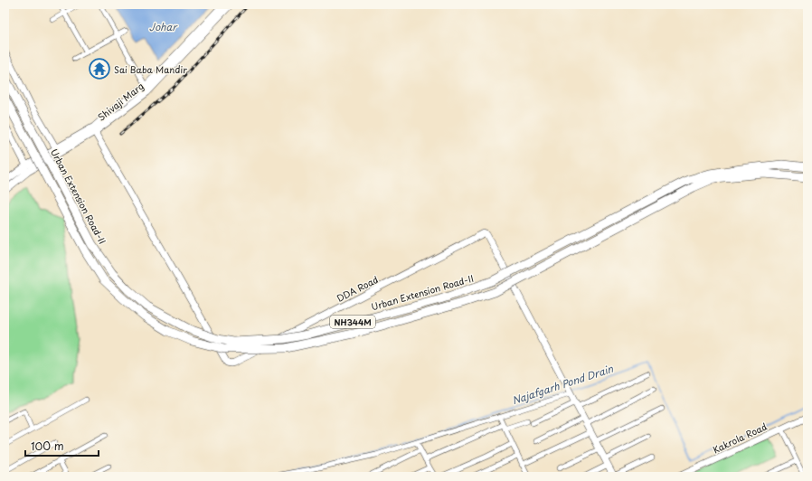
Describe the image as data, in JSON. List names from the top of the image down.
{
  "streets": {
    "highway": ["Urban Extension Road-II", "NH344M"],
    "street": ["Shivaji Marg", "DDA Road", "Kakrola Road"]
  },
  "crossings": [
    ["Shivaji Marg", "DDA Road"]
  ],
  "water": ["Johar", "Najafgarh Pond Drain"],
  "places": {
    "temple": ["Sai Baba Mandir"]
  },
  "scale_bar": "100 m"
}
